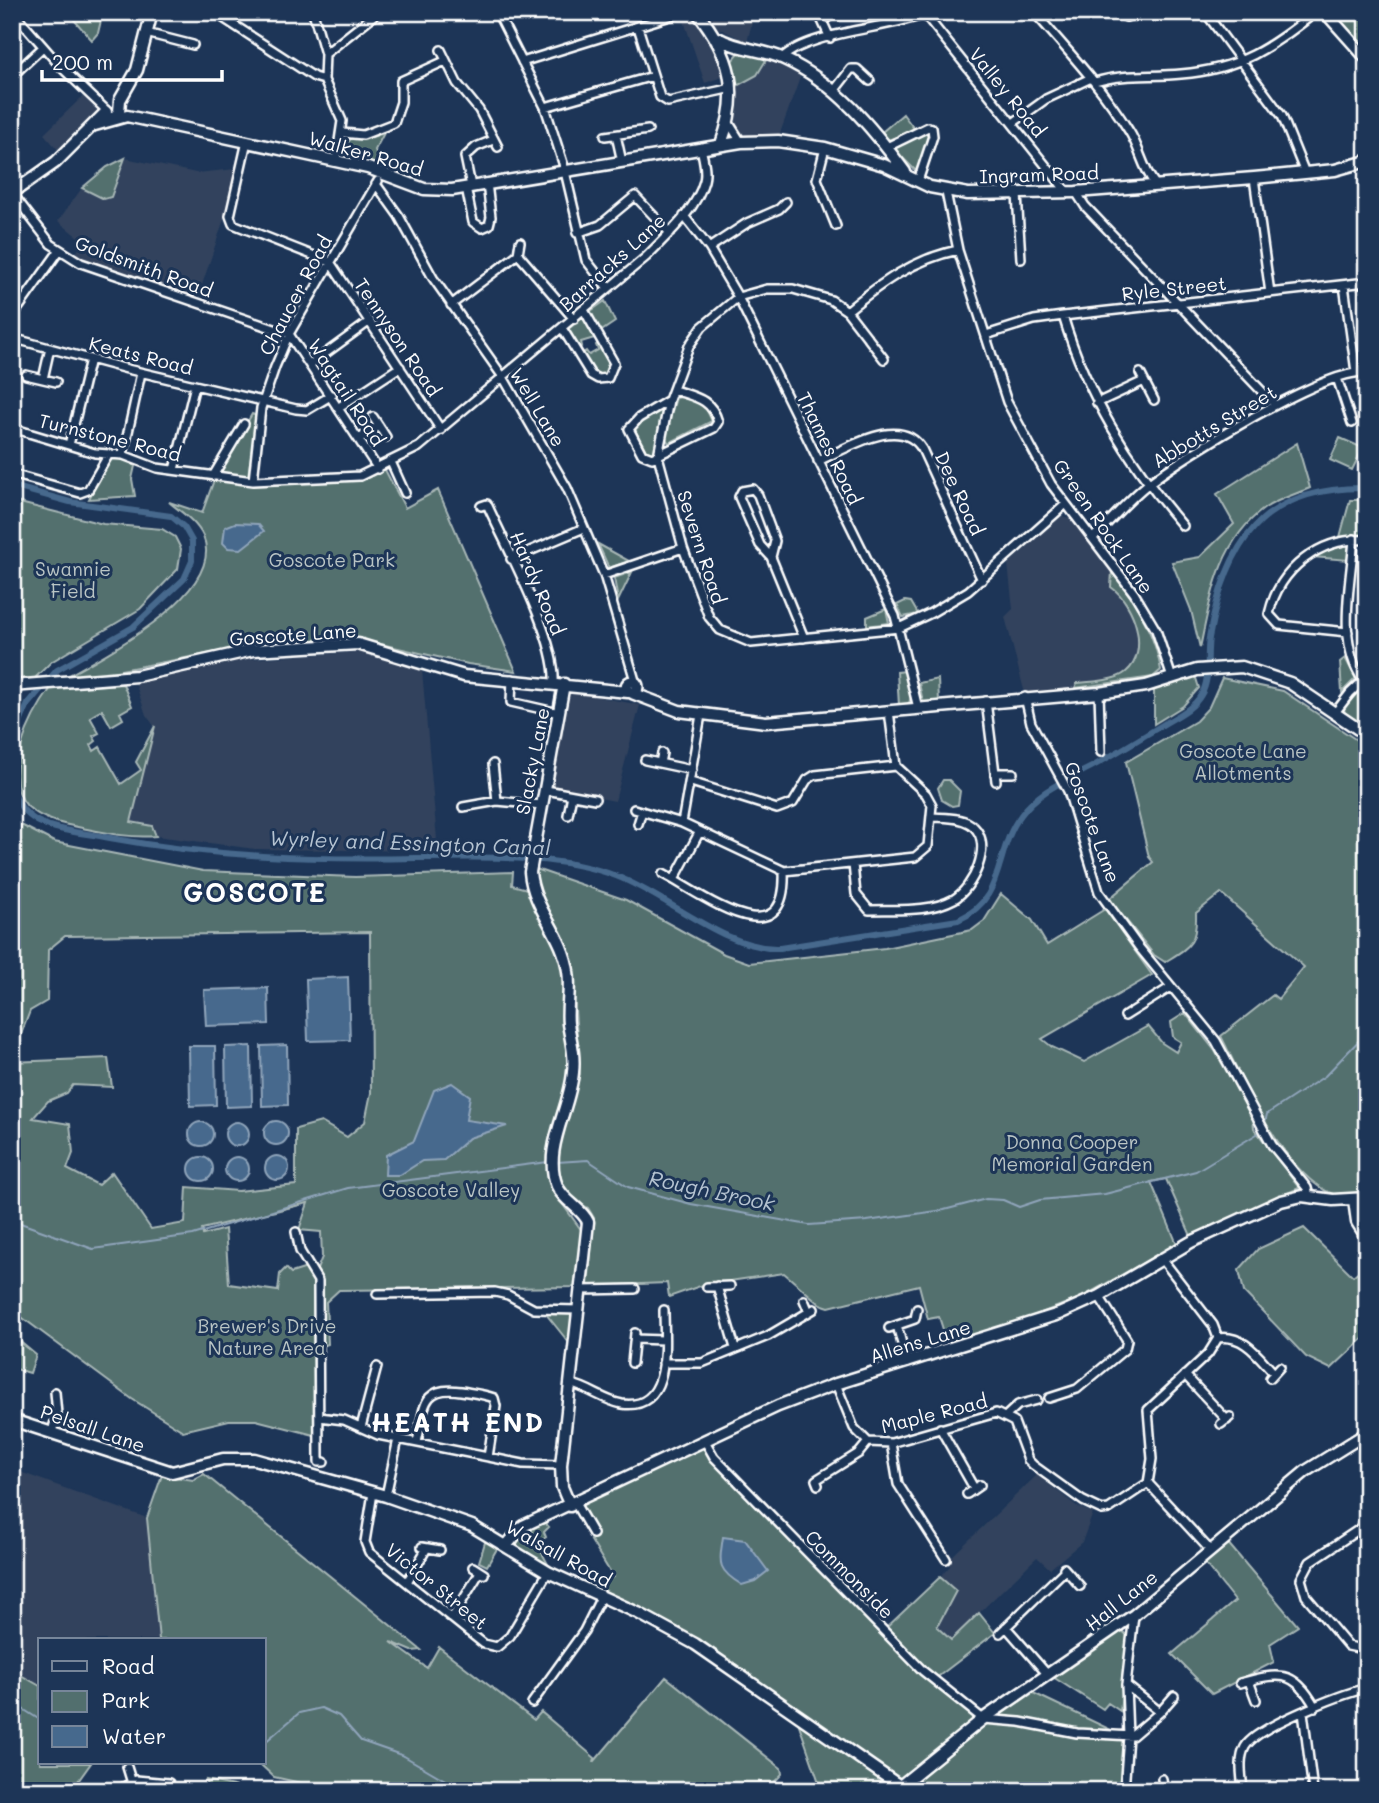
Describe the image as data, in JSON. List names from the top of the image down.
{
  "streets": {
    "street": [
      "Valley Road",
      "Walker Road",
      "Ingram Road",
      "Barracks Lane",
      "Goldsmith Road",
      "Ryle Street",
      "Chaucer Road",
      "Tennyson Road",
      "Keats Road",
      "Wagtail Road",
      "Well Lane",
      "Abbotts Street",
      "Turnstone Road",
      "Thames Road",
      "Dee Road",
      "Green Rock Lane",
      "Severn Road",
      "Hardy Road",
      "Goscote Lane",
      "Slacky Lane",
      "Allens Lane",
      "Maple Road",
      "Pelsall Lane",
      "Walsall Road",
      "Commonside",
      "Victor Street",
      "Hall Lane"
    ]
  },
  "crossings": [
    ["Valley Road", "Ingram Road"],
    ["Valley Road", "Ryle Street"],
    ["Valley Road", "Abbotts Street"],
    ["Walker Road", "Ingram Road"],
    ["Walker Road", "Barracks Lane"],
    ["Walker Road", "Chaucer Road"],
    ["Ingram Road", "Green Rock Lane"],
    ["Barracks Lane", "Well Lane"],
    ["Barracks Lane", "Turnstone Road"],
    ["Barracks Lane", "Thames Road"],
    ["Goldsmith Road", "Chaucer Road"],
    ["Goldsmith Road", "Wagtail Road"],
    ["Ryle Street", "Green Rock Lane"],
    ["Chaucer Road", "Tennyson Road"],
    ["Chaucer Road", "Keats Road"],
    ["Chaucer Road", "Wagtail Road"],
    ["Chaucer Road", "Well Lane"],
    ["Chaucer Road", "Turnstone Road"],
    ["Tennyson Road", "Turnstone Road"],
    ["Keats Road", "Wagtail Road"],
    ["Wagtail Road", "Turnstone Road"],
    ["Well Lane", "Turnstone Road"],
    ["Well Lane", "Goscote Lane"],
    ["Abbotts Street", "Green Rock Lane"],
    ["Thames Road", "Dee Road"],
    ["Thames Road", "Severn Road"],
    ["Dee Road", "Severn Road"],
    ["Green Rock Lane", "Severn Road"],
    ["Hardy Road", "Goscote Lane"],
    ["Hardy Road", "Slacky Lane"],
    ["Goscote Lane", "Slacky Lane"],
    ["Goscote Lane", "Allens Lane"],
    ["Allens Lane", "Maple Road"],
    ["Allens Lane", "Walsall Road"],
    ["Allens Lane", "Commonside"],
    ["Pelsall Lane", "Walsall Road"],
    ["Walsall Road", "Victor Street"],
    ["Walsall Road", "Hall Lane"],
    ["Commonside", "Hall Lane"]
  ],
  "districts": ["GOSCOTE", "HEATH END"],
  "water": ["Wyrley and Essington Canal", "Rough Brook"],
  "parks": [
    "Goscote Park",
    "Swannie Field",
    "Goscote Lane Allotments",
    "Donna Cooper Memorial Garden",
    "Goscote Valley",
    "Brewer's Drive Nature Area"
  ],
  "legend": ["Road", "Park", "Water"],
  "scale_bar": "200 m"
}
